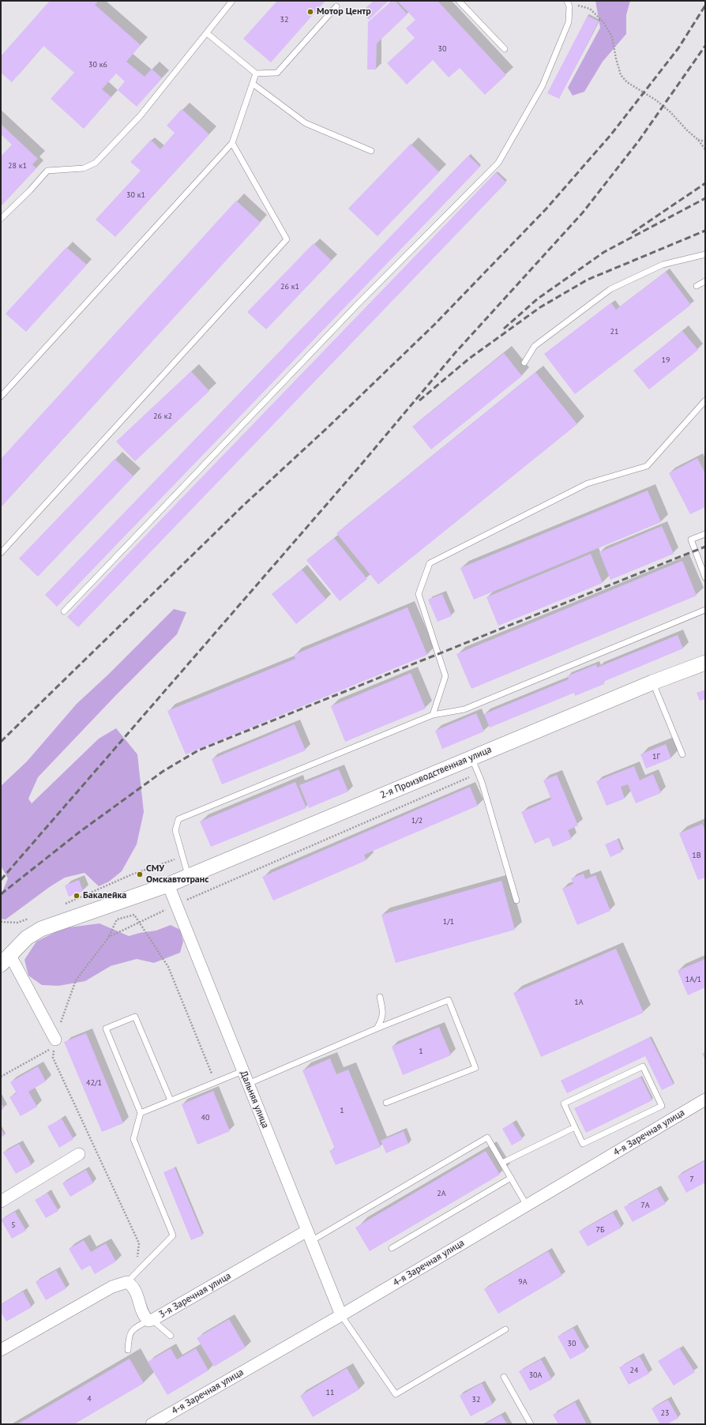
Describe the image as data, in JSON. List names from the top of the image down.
{
  "streets": {
    "street": [
      "2-я Производственная улица",
      "Дальняя улица",
      "4-я Заречная улица",
      "3-я Заречная улица"
    ]
  },
  "crossings": [
    ["2-я Производственная улица", "Дальняя улица"],
    ["Дальняя улица", "4-я Заречная улица"],
    ["Дальняя улица", "3-я Заречная улица"]
  ],
  "places": ["Мотор Центр", "СМУ Омскавтотранс", "Бакалейка"],
  "house_numbers": [
    "32",
    "30",
    "30 к6",
    "28 к1",
    "30 к1",
    "26 к1",
    "21",
    "19",
    "26 к2",
    "1Г",
    "1/2",
    "1В",
    "1/1",
    "1А/1",
    "1А",
    "1",
    "42/1",
    "1",
    "40",
    "7",
    "2А",
    "7А",
    "5",
    "7Б",
    "9А",
    "30",
    "24",
    "30А",
    "11",
    "4",
    "32",
    "23"
  ]
}
